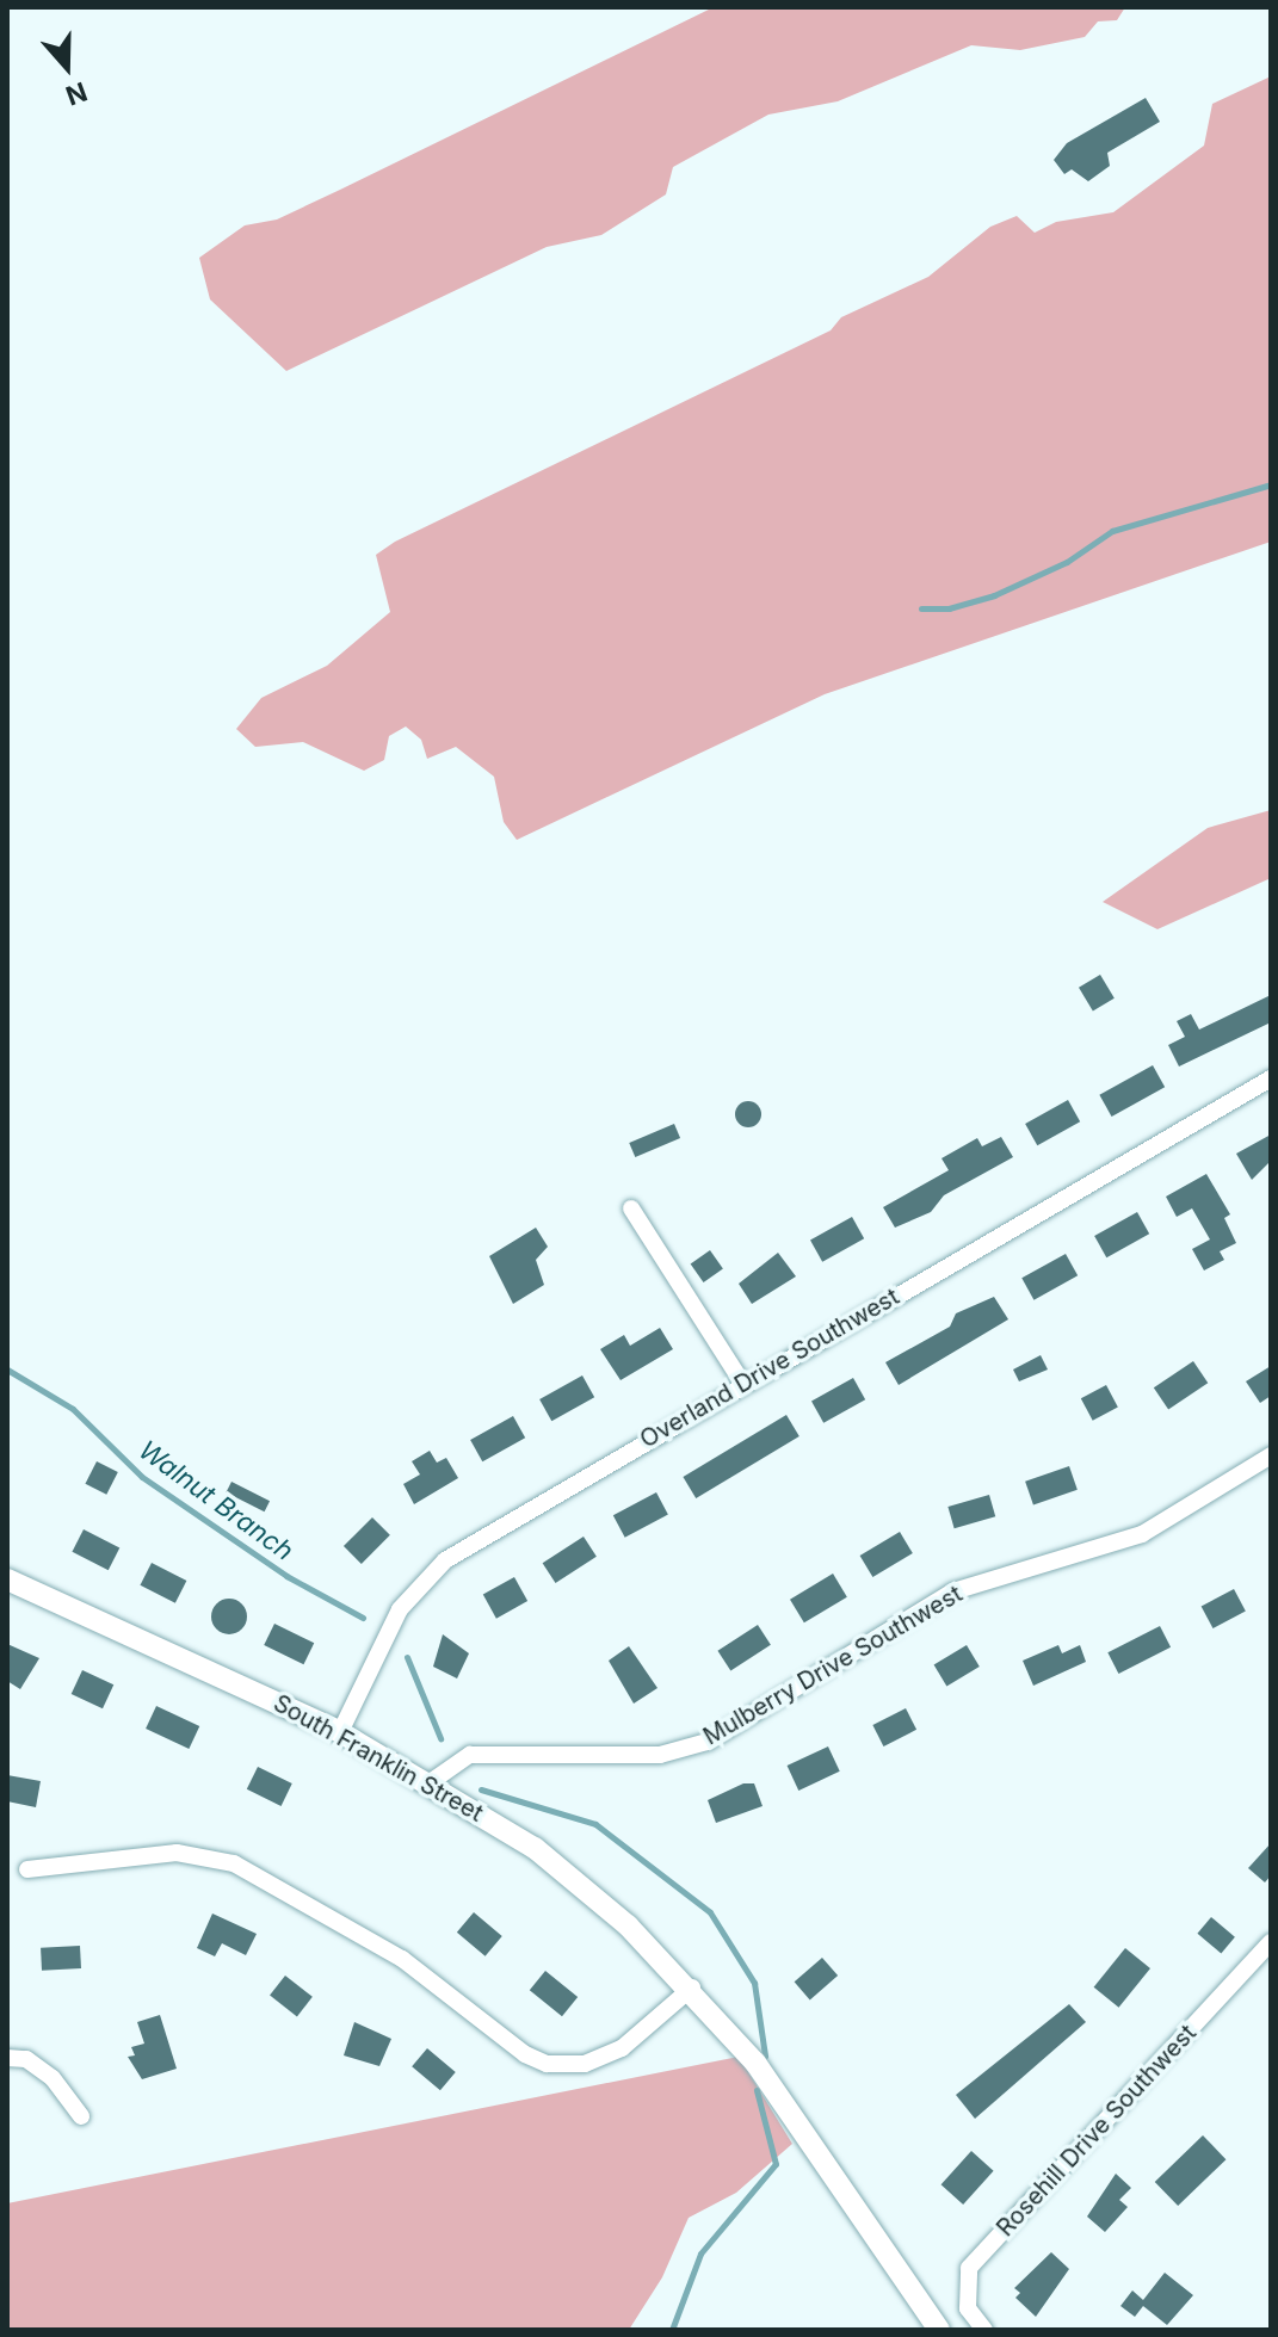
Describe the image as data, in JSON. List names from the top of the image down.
{
  "streets": {
    "main road": ["South Franklin Street"],
    "street": ["Overland Drive Southwest", "Mulberry Drive Southwest", "Rosehill Drive Southwest"]
  },
  "crossings": [
    ["Overland Drive Southwest", "South Franklin Street"],
    ["Mulberry Drive Southwest", "South Franklin Street"]
  ],
  "water": ["Walnut Branch"],
  "north": "bottom"
}
